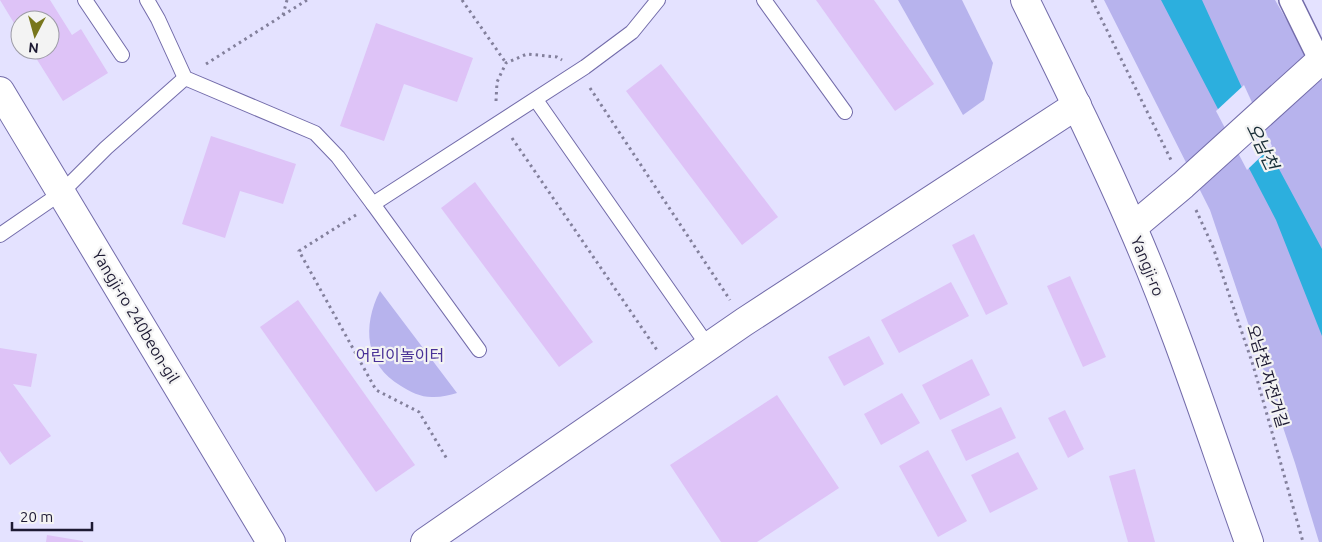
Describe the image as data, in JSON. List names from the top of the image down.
{
  "streets": {
    "street": ["Yangji-ro", "Yangji-ro 240beon-gil"],
    "path": ["오남천 자전거길"]
  },
  "water": ["오남천"],
  "parks": ["어린이놀이터"],
  "scale_bar": "20 m",
  "north": "bottom"
}
